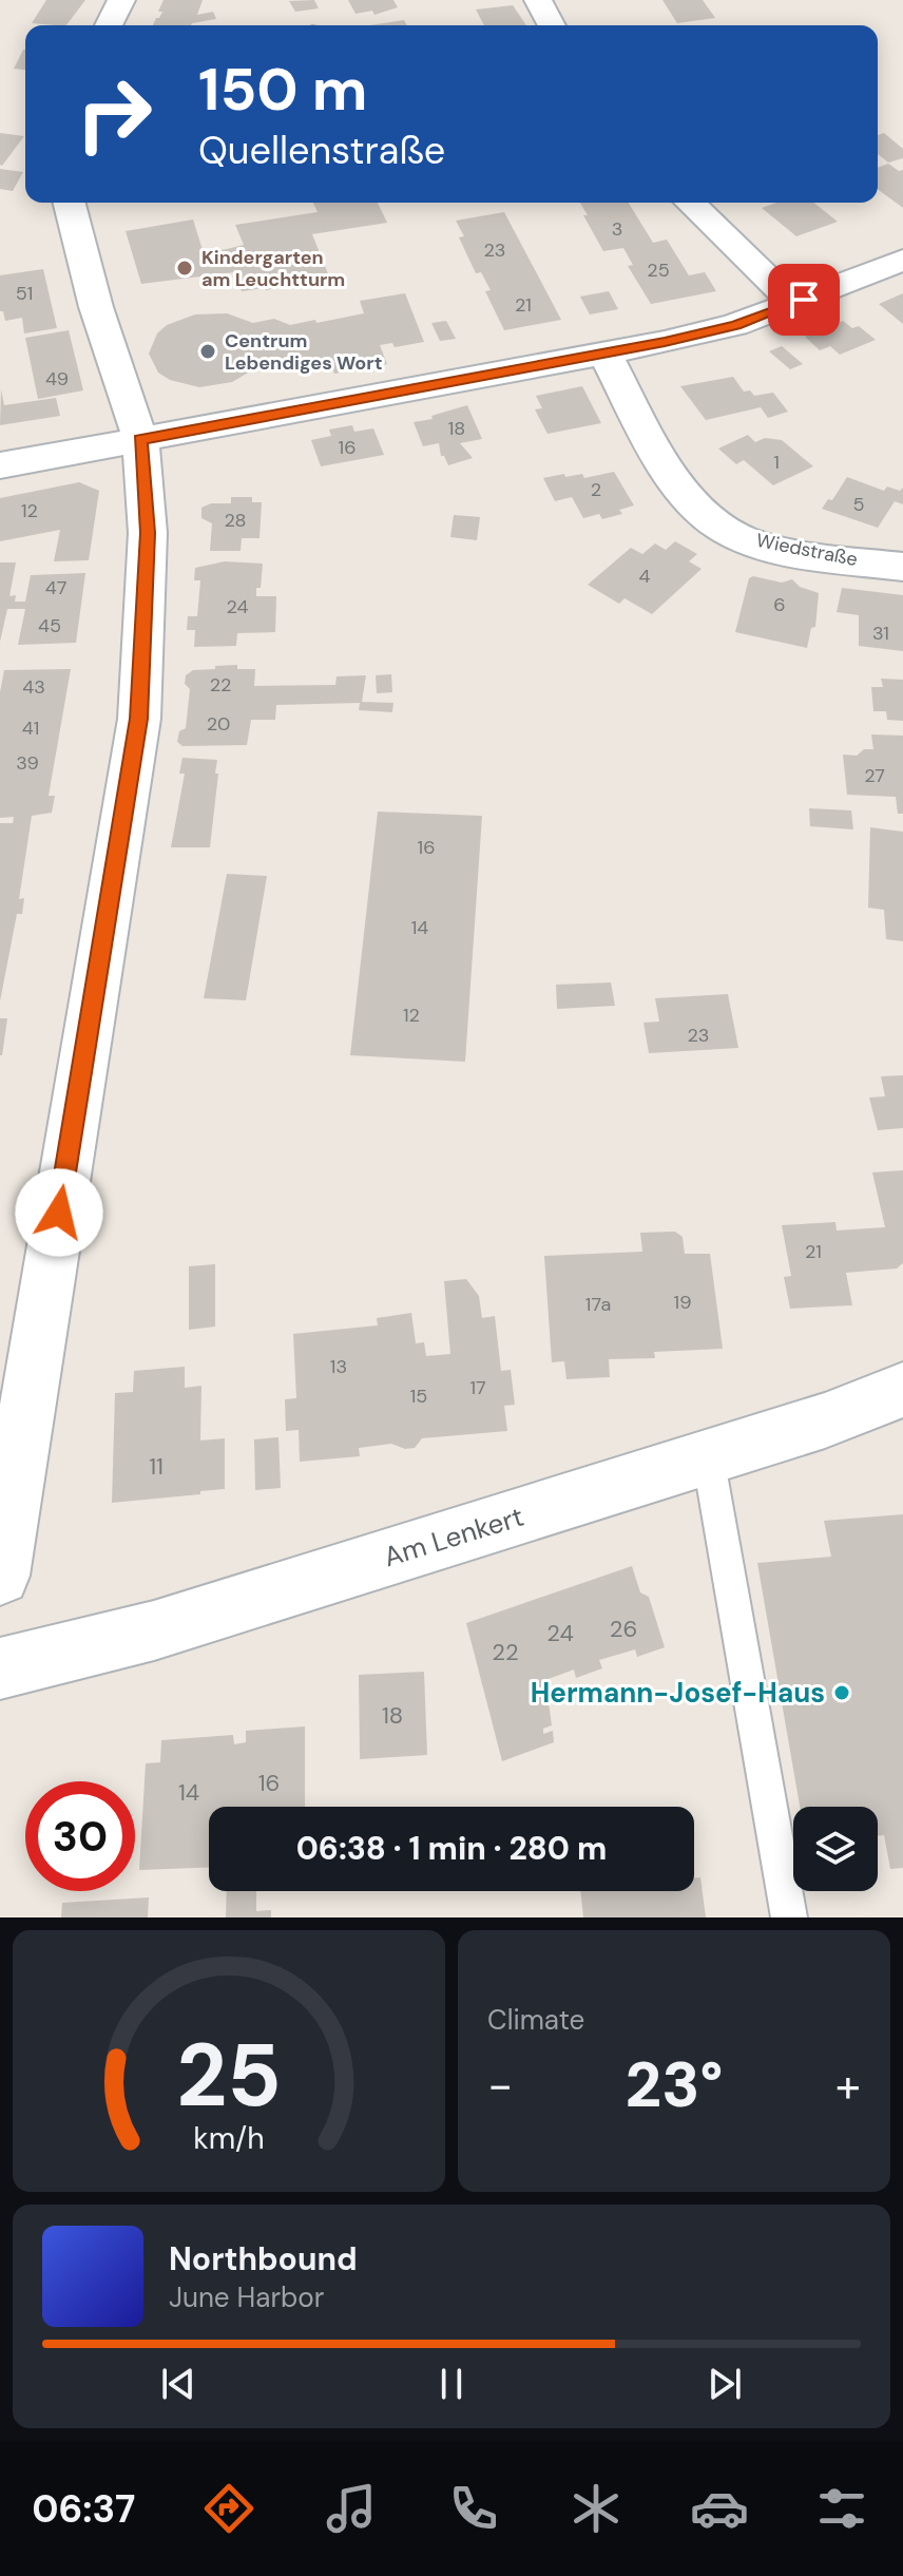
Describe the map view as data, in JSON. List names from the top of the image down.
{
  "streets": {
    "street": ["Wiedstraße", "Am Lenkert"]
  },
  "places": ["Kindergarten am Leuchtturm", "Centrum Lebendiges Wort", "Hermann-Josef-Haus"],
  "house_numbers": [
    "3",
    "23",
    "25",
    "51",
    "21",
    "49",
    "18",
    "16",
    "1",
    "2",
    "5",
    "12",
    "28",
    "4",
    "47",
    "6",
    "24",
    "45",
    "31",
    "22",
    "43",
    "20",
    "41",
    "39",
    "27",
    "16",
    "14",
    "12",
    "23",
    "21",
    "19",
    "17a",
    "13",
    "17",
    "15",
    "11",
    "26",
    "24",
    "22",
    "18",
    "16",
    "14"
  ],
  "page": {
    "turn": ["150 m", "Quellenstraße"],
    "limit": "30",
    "trip": "06:38 · 1 min · 280 m",
    "tile": "Climate",
    "heat": ["−", "23°", "+"],
    "song": ["Northbound", "June Harbor"],
    "tabs": "06:37",
    "gauge": ["25", "km/h"]
  }
}
